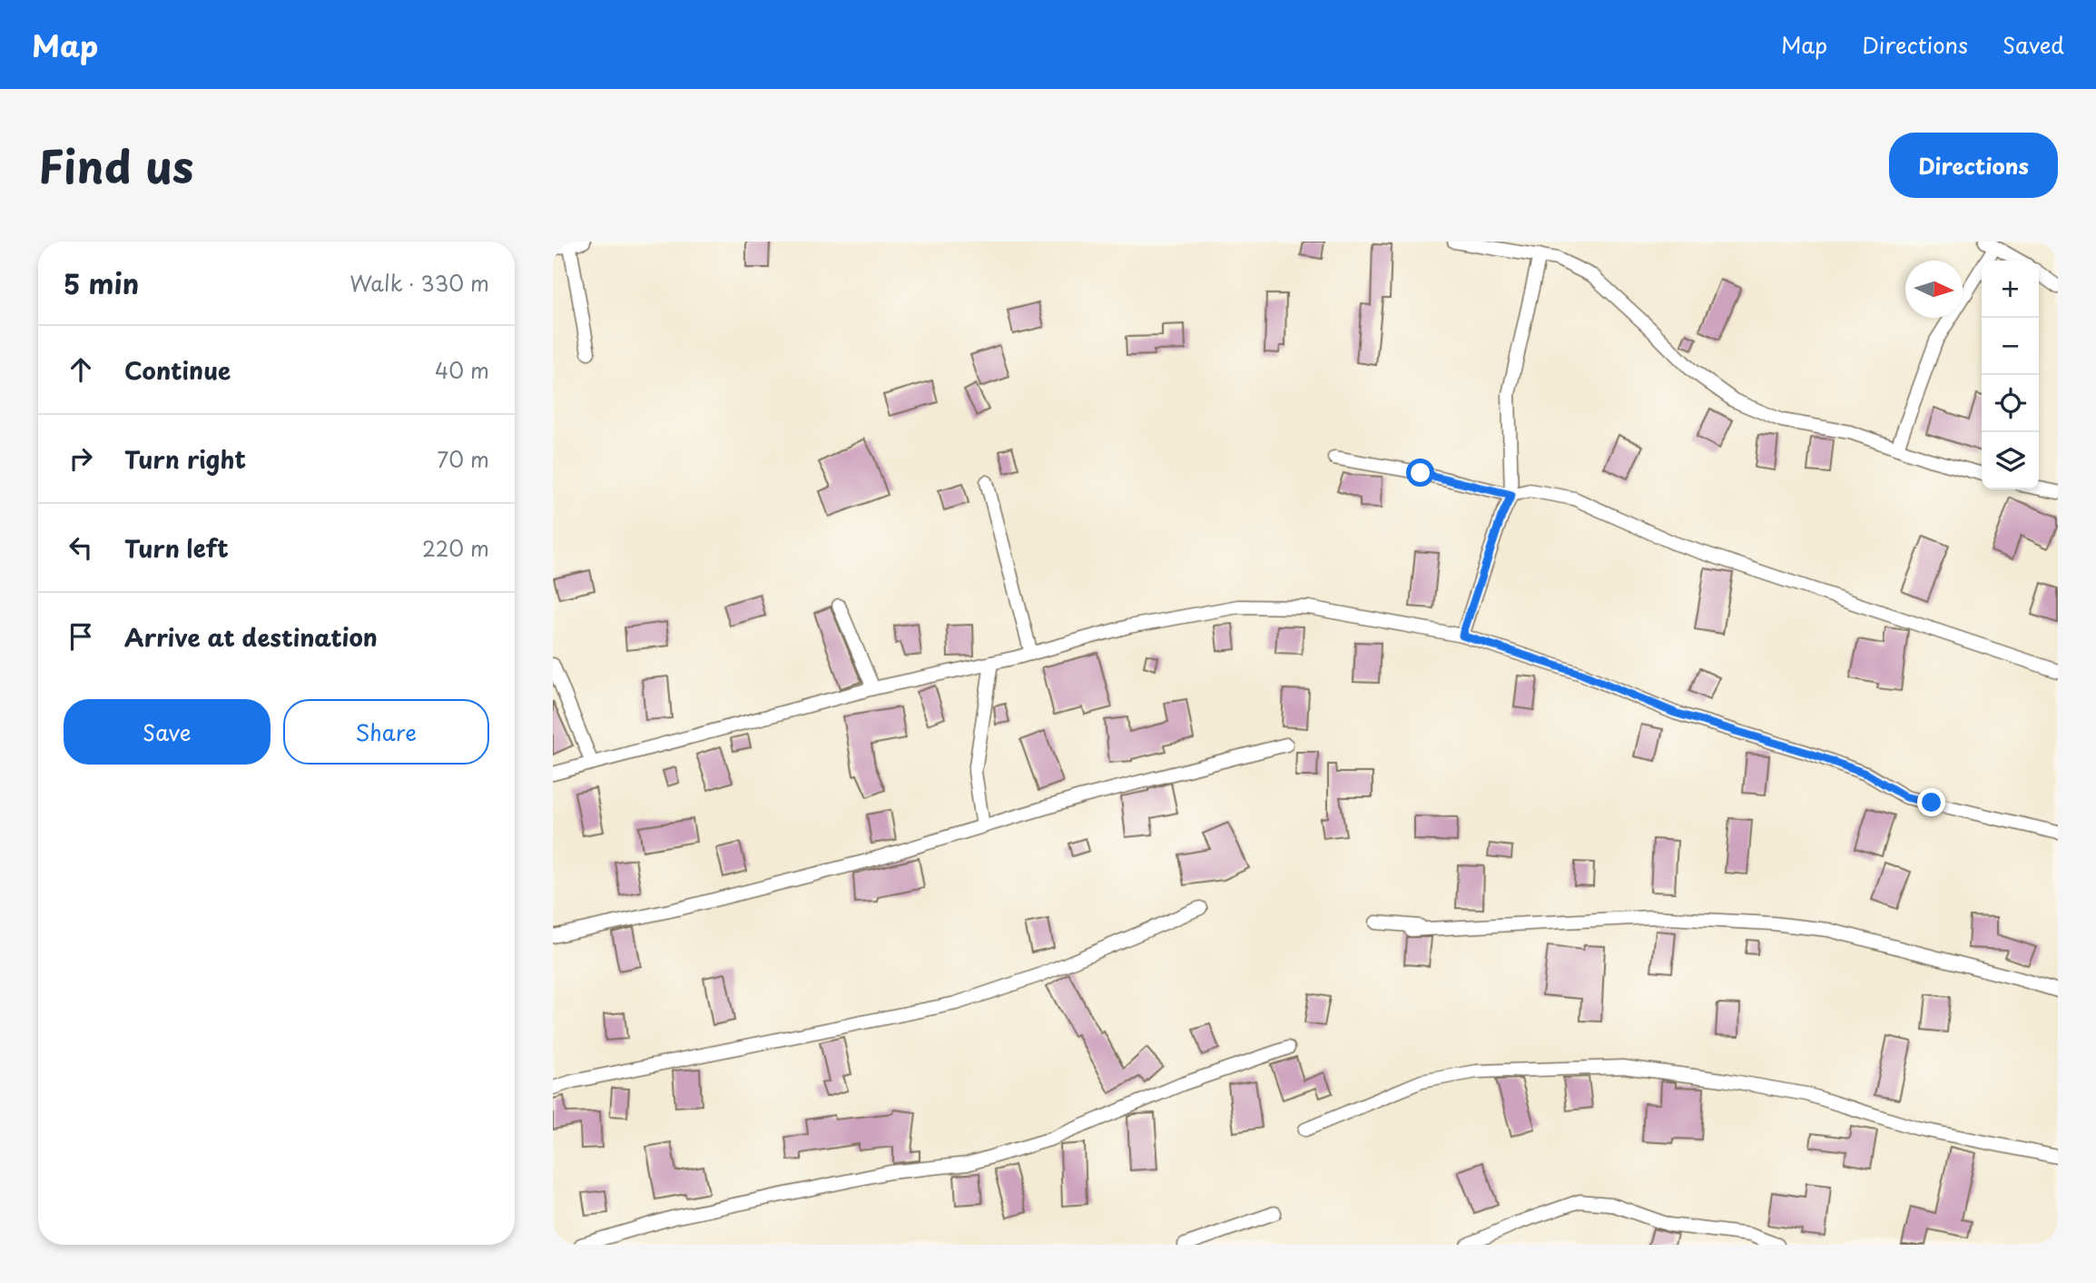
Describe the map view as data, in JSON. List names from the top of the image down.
{
  "north": "right",
  "page": {
    "header": "Map",
    "nav": ["Map", "Directions", "Saved"],
    "title": "Find us",
    "buttons": [
      "Directions",
      ["Save", "Share"]
    ],
    "heading": ["5 min", "Walk · 330 m"],
    "map_buttons": ["+", "−"],
    "list": [
      ["Continue", "40 m"],
      ["Turn right", "70 m"],
      ["Turn left", "220 m"],
      "Arrive at destination"
    ]
  }
}
